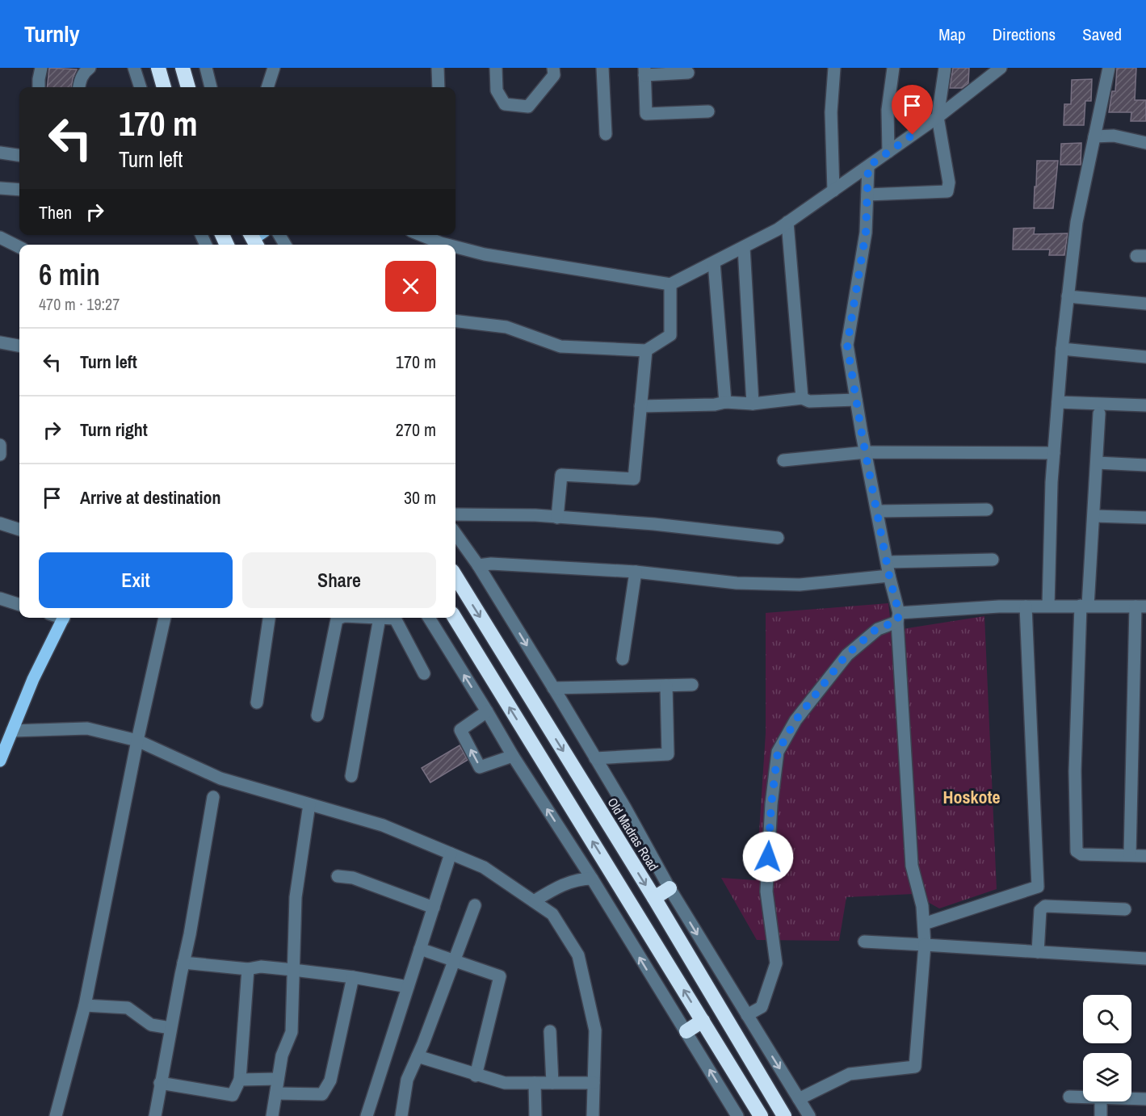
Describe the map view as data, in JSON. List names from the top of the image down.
{
  "streets": {
    "highway": ["Old Madras Road"]
  },
  "districts": ["Hoskote"],
  "page": {
    "header": "Turnly",
    "nav": ["Map", "Directions", "Saved"],
    "turn": ["170 m", "Turn left"],
    "then": "Then",
    "heading": ["6 min", "470 m · 19:27"],
    "list": [
      {
        "name": "Turn left",
        "value": "170 m"
      },
      {
        "name": "Turn right",
        "value": "270 m"
      },
      {
        "name": "Arrive at destination",
        "value": "30 m"
      }
    ],
    "buttons": ["Exit", "Share"]
  }
}
